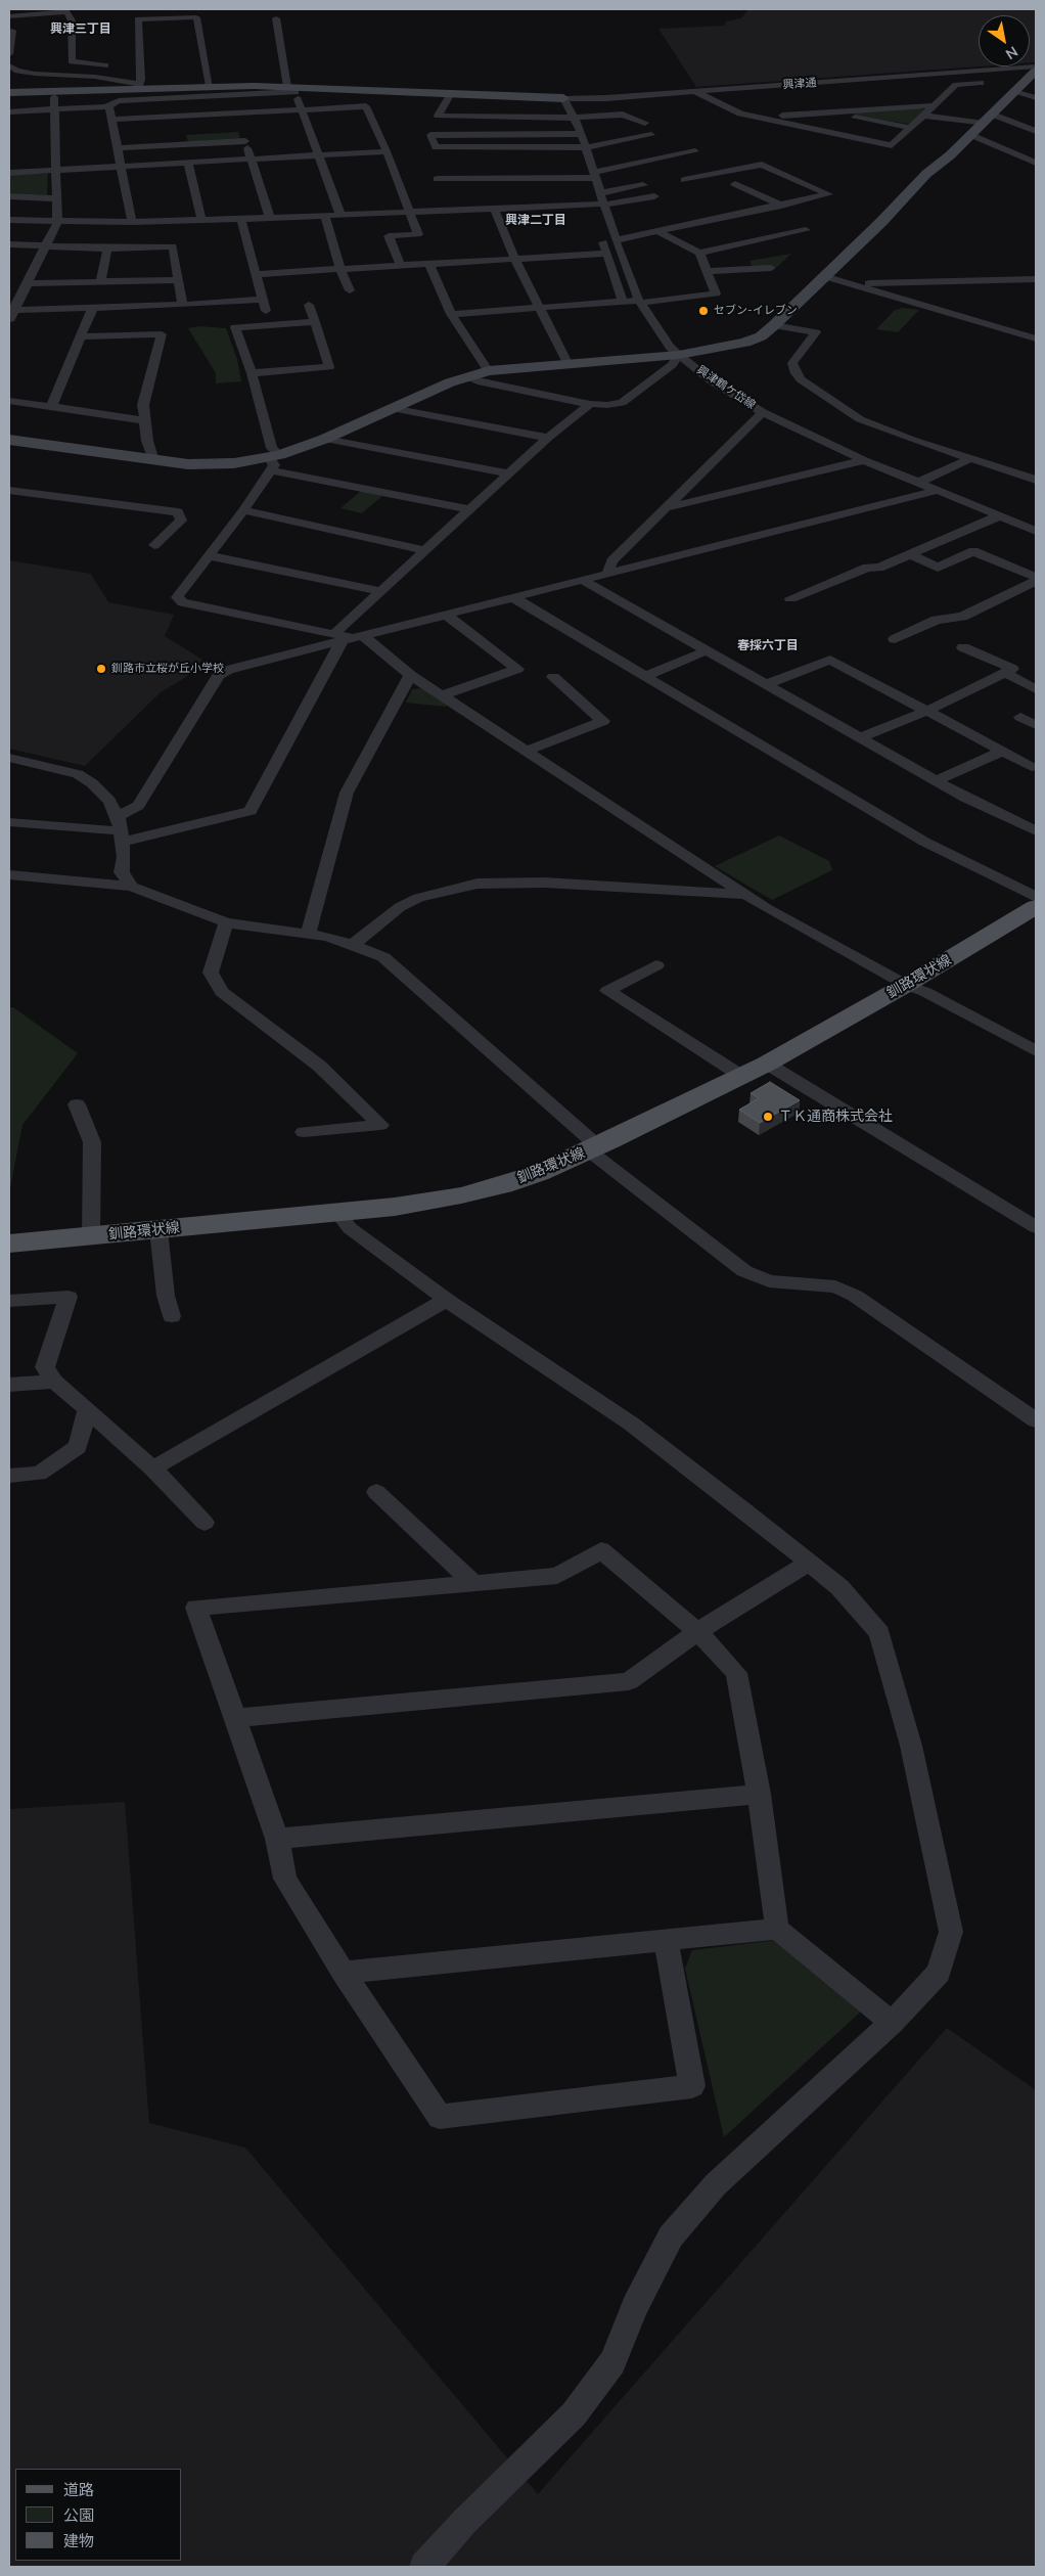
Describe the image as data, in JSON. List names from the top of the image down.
{
  "streets": {
    "main road": ["釧路環状線"],
    "street": ["興津通", "興津鶴ケ岱線"]
  },
  "crossings": [
    ["興津通", "興津鶴ケ岱線"]
  ],
  "districts": ["興津三丁目", "興津二丁目", "春採六丁目"],
  "places": ["セブン-イレブン", "釧路市立桜が丘小学校", "ＴＫ通商株式会社"],
  "legend": ["道路", "公園", "建物"],
  "north": "bottom right"
}
